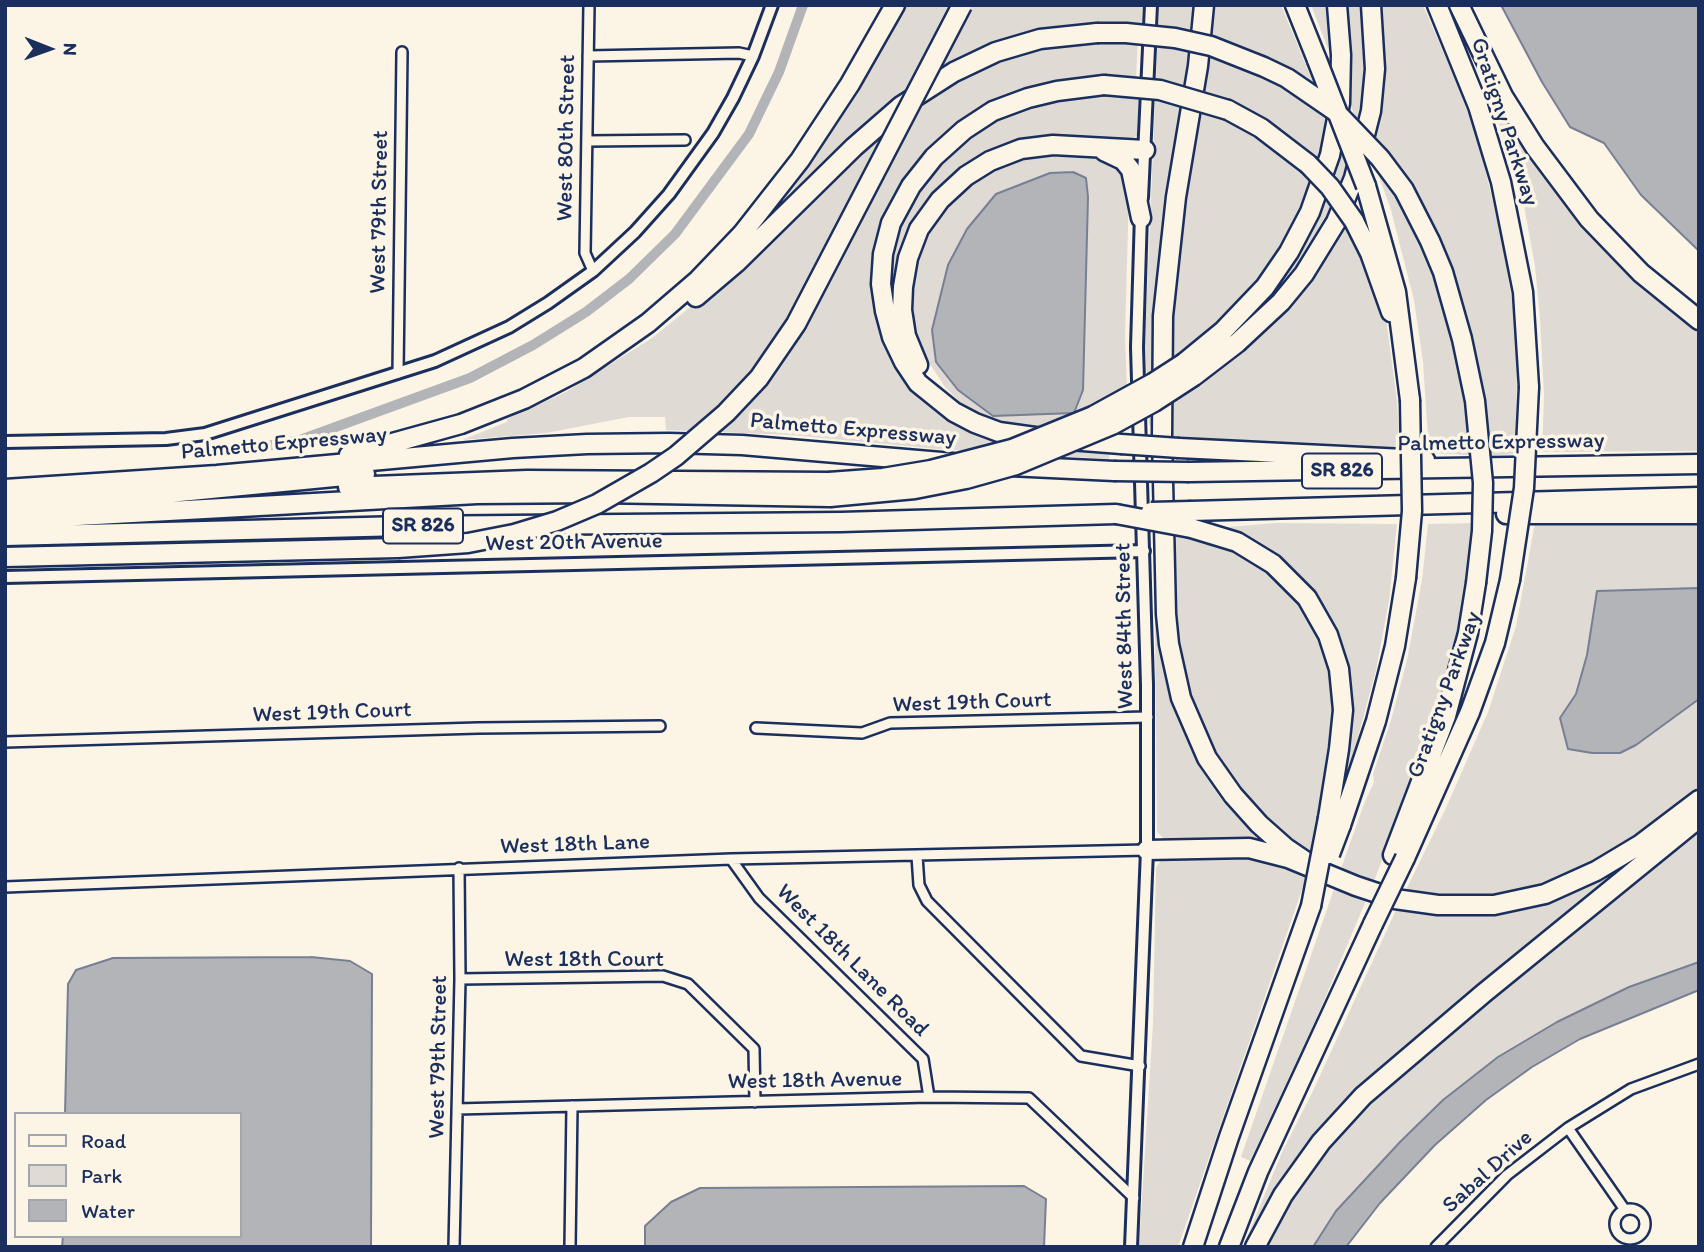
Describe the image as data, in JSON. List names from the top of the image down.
{
  "streets": {
    "highway": ["Gratigny Parkway", "Palmetto Expressway", "SR 826"],
    "street": [
      "West 80th Street",
      "West 79th Street",
      "West 20th Avenue",
      "West 84th Street",
      "West 19th Court",
      "West 18th Lane",
      "West 18th Court",
      "West 18th Lane Road",
      "West 18th Avenue",
      "Sabal Drive"
    ]
  },
  "crossings": [
    ["West 79th Street", "West 18th Lane"],
    ["West 79th Street", "West 18th Court"],
    ["West 79th Street", "West 18th Avenue"],
    ["West 20th Avenue", "West 84th Street"],
    ["West 84th Street", "West 19th Court"],
    ["West 84th Street", "West 18th Lane"],
    ["West 84th Street", "West 18th Avenue"],
    ["West 18th Lane", "West 18th Lane Road"],
    ["West 18th Court", "West 18th Avenue"],
    ["West 18th Lane Road", "West 18th Avenue"]
  ],
  "legend": ["Road", "Park", "Water"],
  "north": "right"
}
